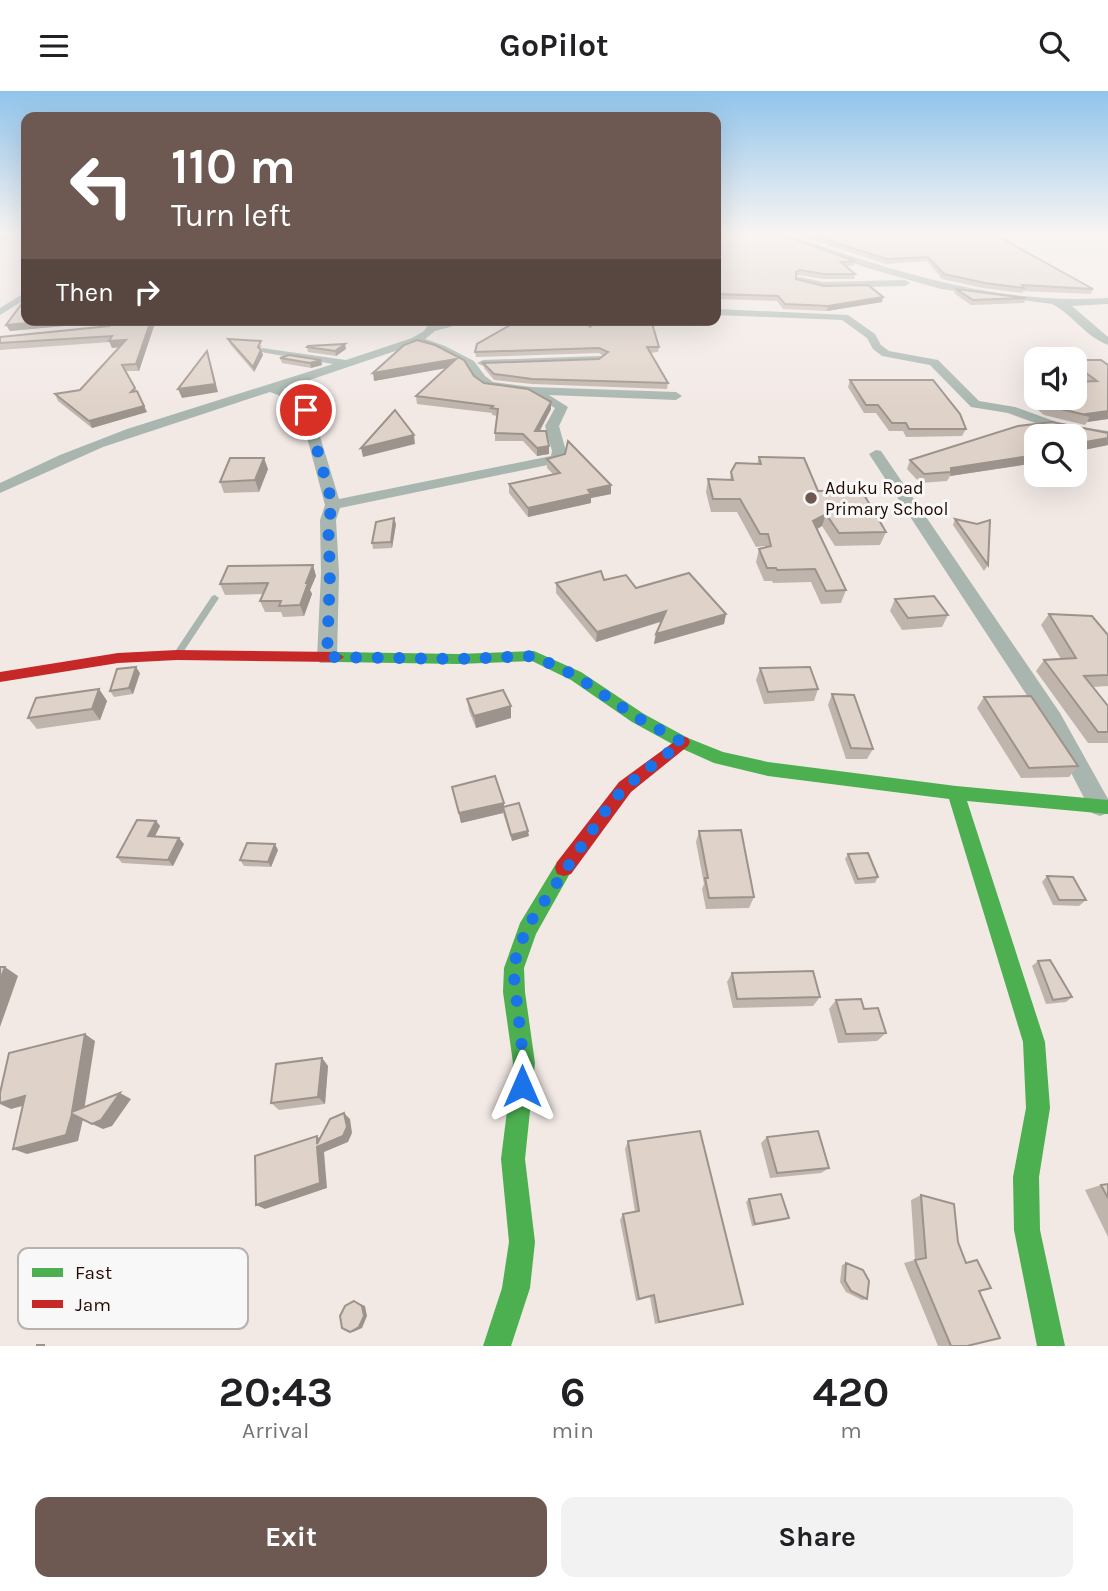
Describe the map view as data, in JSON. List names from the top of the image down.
{
  "places": ["Aduku Road Primary School"],
  "legend": ["Fast", "Jam"],
  "page": {
    "header": "GoPilot",
    "turn": ["110 m", "Turn left"],
    "then": "Then",
    "eta": [
      "20:43",
      "Arrival",
      "6",
      "min",
      "420",
      "m"
    ],
    "buttons": ["Exit", "Share"]
  }
}
